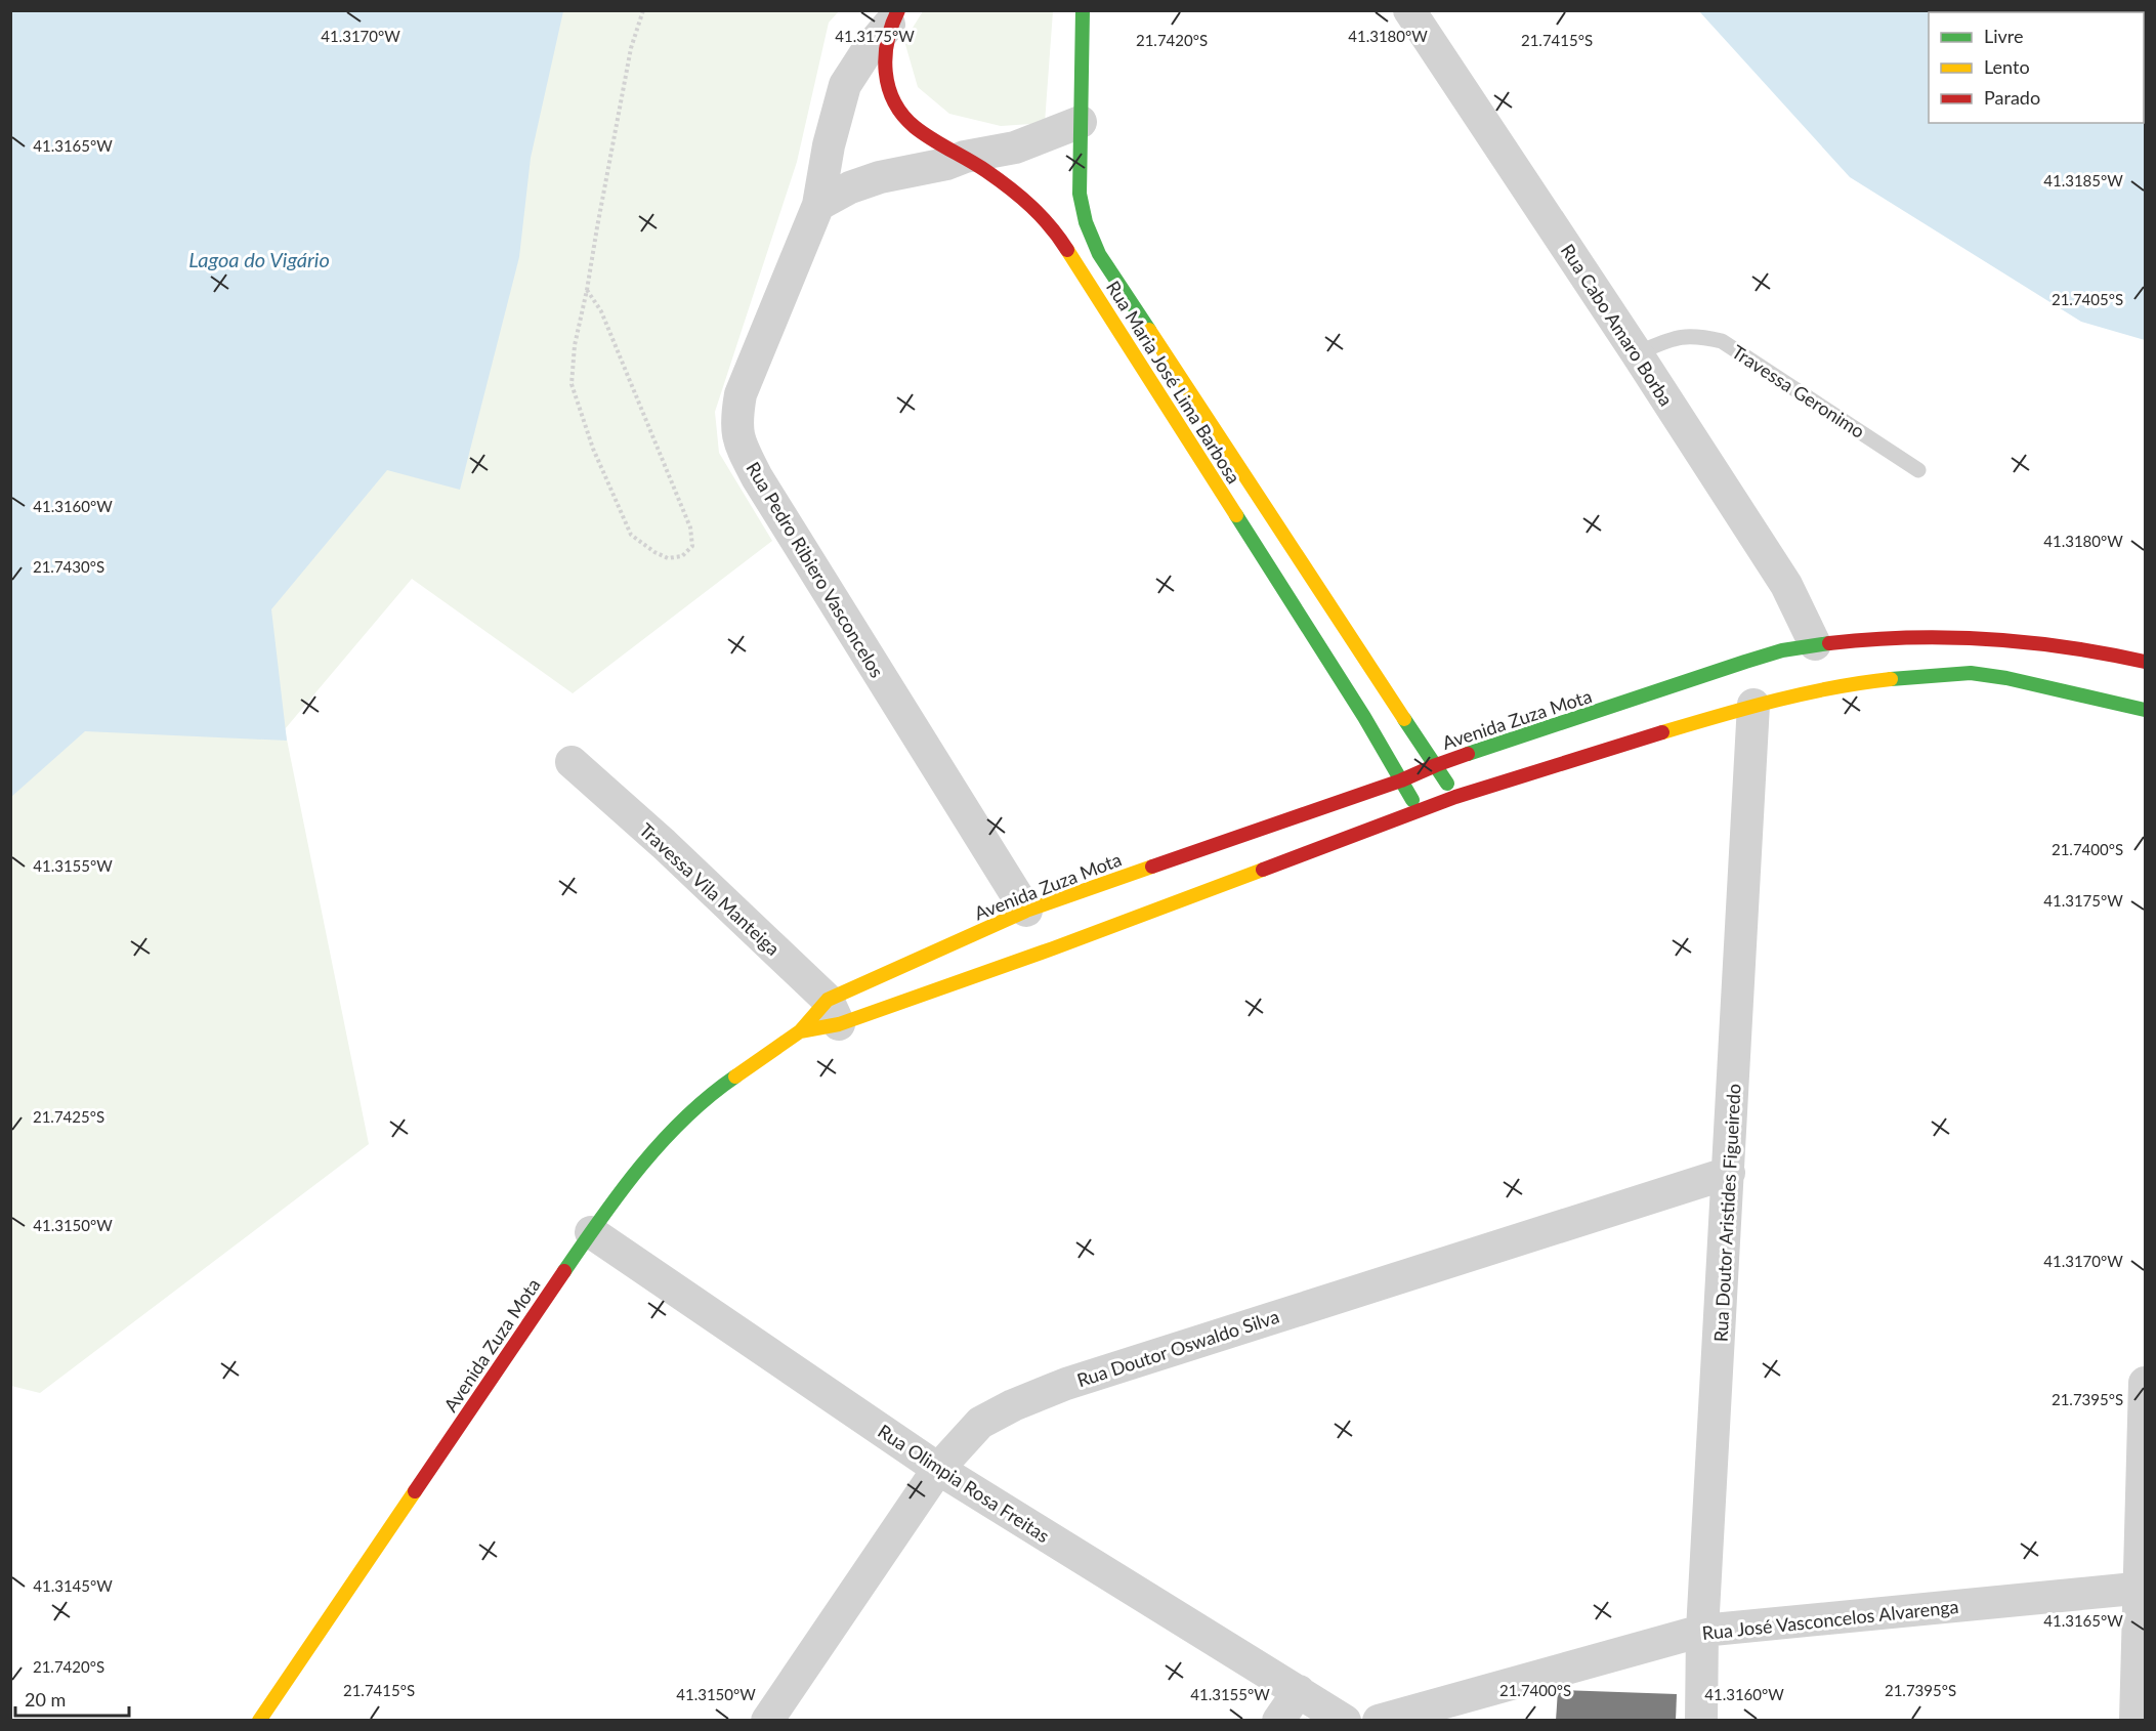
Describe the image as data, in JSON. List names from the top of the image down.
{
  "streets": {
    "main road": ["Rua Maria José Lima Barbosa", "Avenida Zuza Mota"],
    "street": [
      "Rua Cabo Amaro Borba",
      "Rua Pedro Ribiero Vasconcelos",
      "Travessa Vila Manteiga",
      "Rua Doutor Aristides Figueiredo",
      "Rua Doutor Oswaldo Silva",
      "Rua Olimpia Rosa Freitas",
      "Rua José Vasconcelos Alvarenga"
    ],
    "lane": ["Travessa Geronimo"]
  },
  "crossings": [
    ["Rua Cabo Amaro Borba", "Travessa Geronimo"],
    ["Rua Cabo Amaro Borba", "Avenida Zuza Mota"],
    ["Rua Maria José Lima Barbosa", "Rua Pedro Ribiero Vasconcelos"],
    ["Rua Maria José Lima Barbosa", "Avenida Zuza Mota"],
    ["Rua Pedro Ribiero Vasconcelos", "Avenida Zuza Mota"],
    ["Avenida Zuza Mota", "Travessa Vila Manteiga"],
    ["Avenida Zuza Mota", "Rua Doutor Aristides Figueiredo"],
    ["Avenida Zuza Mota", "Rua Olimpia Rosa Freitas"],
    ["Rua Doutor Aristides Figueiredo", "Rua Doutor Oswaldo Silva"],
    ["Rua Doutor Aristides Figueiredo", "Rua José Vasconcelos Alvarenga"],
    ["Rua Doutor Oswaldo Silva", "Rua Olimpia Rosa Freitas"]
  ],
  "water": ["Lagoa do Vigário"],
  "legend": ["Livre", "Lento", "Parado"],
  "scale_bar": "20 m",
  "coordinates": [
    "41.3170°W",
    "41.3175°W",
    "41.3180°W",
    "21.7420°S",
    "21.7415°S",
    "41.3165°W",
    "41.3185°W",
    "21.7405°S",
    "41.3160°W",
    "21.7430°S",
    "21.7400°S",
    "41.3155°W",
    "21.7425°S",
    "41.3150°W",
    "21.7395°S",
    "41.3145°W"
  ]
}
